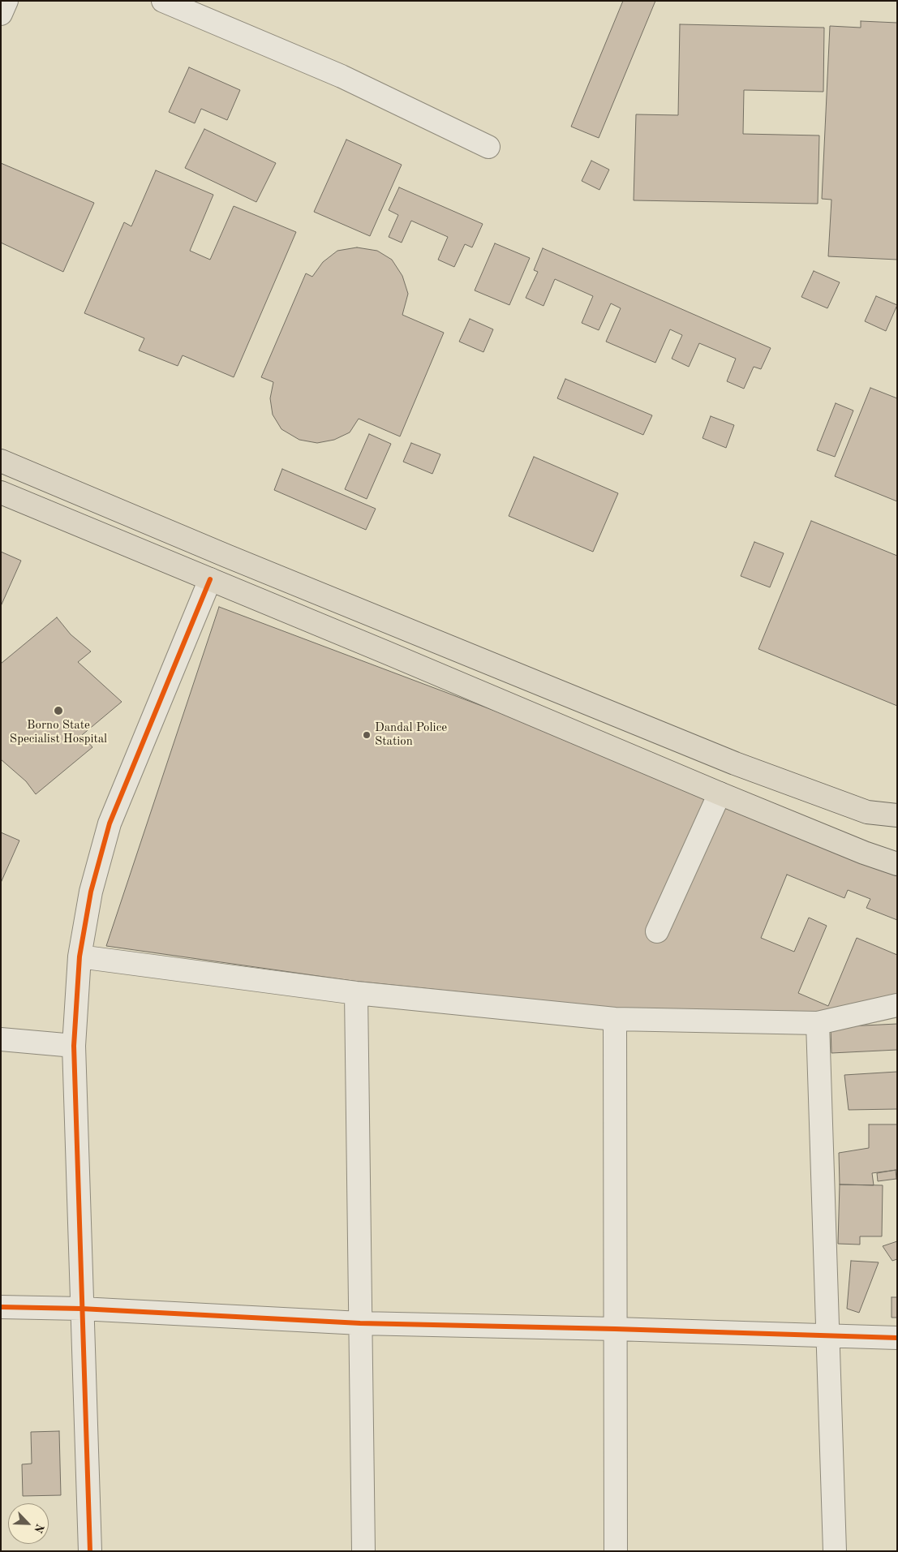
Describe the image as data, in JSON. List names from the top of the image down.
{
  "places": ["Borno State Specialist Hospital", "Dandal Police Station"],
  "north": "bottom right"
}
